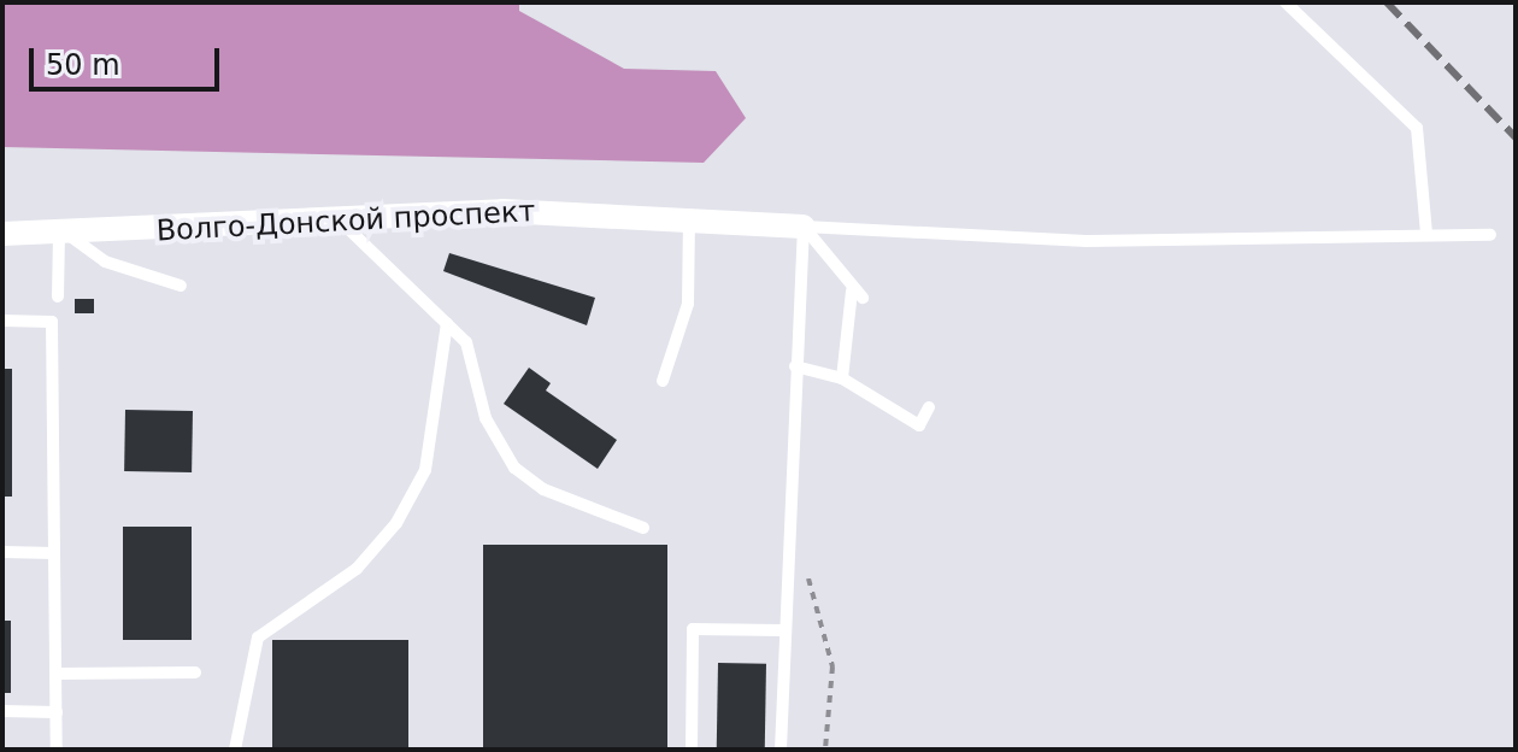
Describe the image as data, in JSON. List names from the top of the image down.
{
  "streets": {
    "street": ["Волго-Донской проспект"]
  },
  "scale_bar": "50 m"
}
